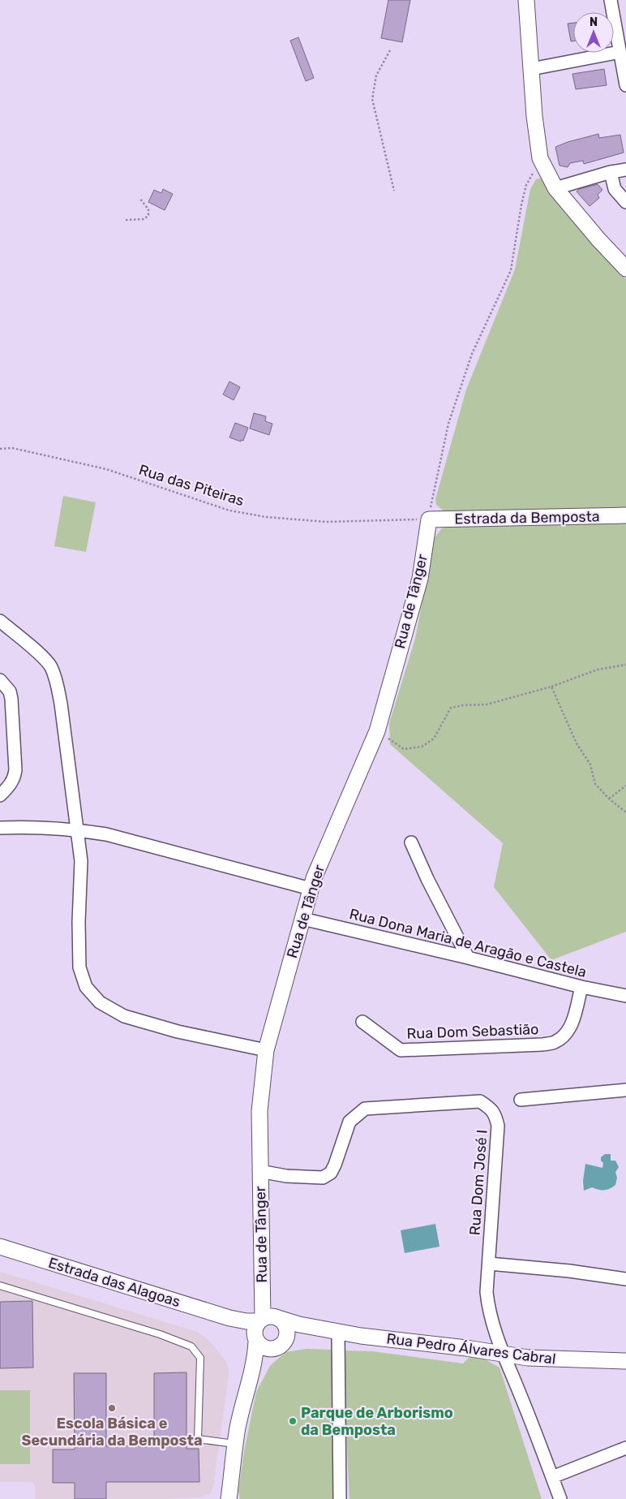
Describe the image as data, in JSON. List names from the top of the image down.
{
  "streets": {
    "street": [
      "Estrada da Bemposta",
      "Rua de Tânger",
      "Rua Dona Maria de Aragão e Castela",
      "Rua Dom Sebastião",
      "Rua Dom José I",
      "Estrada das Alagoas",
      "Rua Pedro Álvares Cabral"
    ],
    "path": ["Rua das Piteiras"]
  },
  "crossings": [
    ["Rua das Piteiras", "Estrada da Bemposta"],
    ["Rua das Piteiras", "Rua de Tânger"],
    ["Estrada da Bemposta", "Rua de Tânger"],
    ["Rua de Tânger", "Rua Dona Maria de Aragão e Castela"],
    ["Rua de Tânger", "Rua Dom José I"],
    ["Rua de Tânger", "Estrada das Alagoas"],
    ["Rua de Tânger", "Rua Pedro Álvares Cabral"],
    ["Rua Dona Maria de Aragão e Castela", "Rua Dom Sebastião"],
    ["Rua Dom José I", "Rua Pedro Álvares Cabral"],
    ["Estrada das Alagoas", "Rua Pedro Álvares Cabral"]
  ],
  "places": ["Escola Básica e Secundária da Bemposta", "Parque de Arborismo da Bemposta"],
  "north": "top"
}
